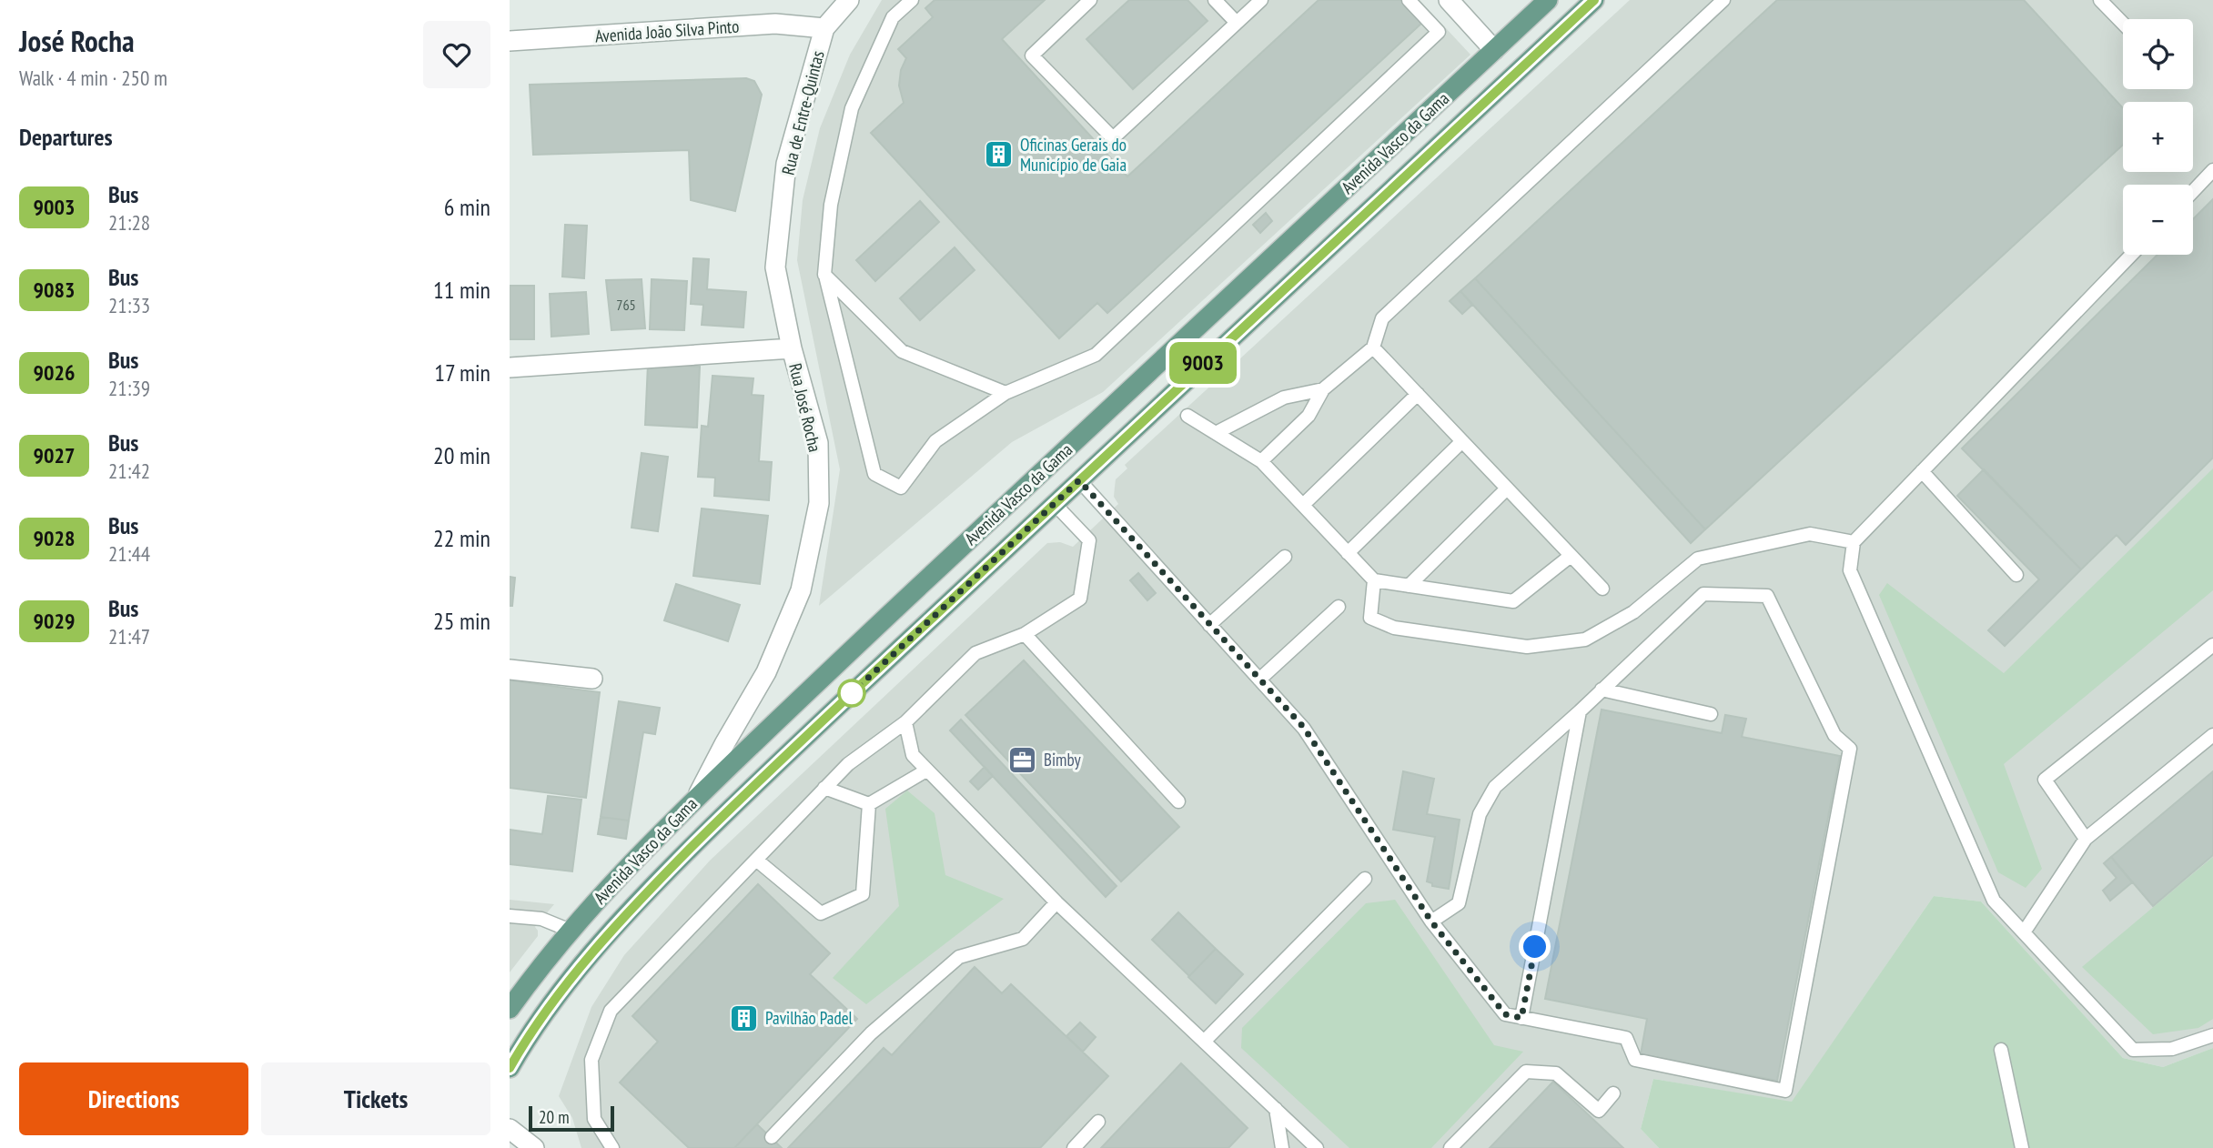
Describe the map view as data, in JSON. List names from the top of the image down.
{
  "streets": {
    "main road": ["Avenida Vasco da Gama"],
    "street": ["Avenida João Silva Pinto", "Rua de Entre-Quintas", "Rua José Rocha"]
  },
  "crossings": [
    ["Avenida João Silva Pinto", "Rua de Entre-Quintas"],
    ["Rua de Entre-Quintas", "Rua José Rocha"],
    ["Avenida Vasco da Gama", "Rua José Rocha"]
  ],
  "places": {
    "building": ["Oficinas Gerais do Município de Gaia", "Pavilhão Padel"],
    "office": ["Bimby"]
  },
  "lines": ["bus line 9003"],
  "house_numbers": ["765"],
  "scale_bar": "20 m",
  "page": {
    "heading": [
      ["José Rocha", "Walk · 4 min · 250 m"],
      "Departures"
    ],
    "on_map": "9003",
    "map_buttons": ["+", "−"],
    "list": [
      {
        "mark": "9003",
        "name": "Bus",
        "note": "21:28",
        "value": "6 min"
      },
      {
        "mark": "9083",
        "name": "Bus",
        "note": "21:33",
        "value": "11 min"
      },
      {
        "mark": "9026",
        "name": "Bus",
        "note": "21:39",
        "value": "17 min"
      },
      {
        "mark": "9027",
        "name": "Bus",
        "note": "21:42",
        "value": "20 min"
      },
      {
        "mark": "9028",
        "name": "Bus",
        "note": "21:44",
        "value": "22 min"
      },
      {
        "mark": "9029",
        "name": "Bus",
        "note": "21:47",
        "value": "25 min"
      }
    ],
    "buttons": ["Directions", "Tickets"],
    "scale": "20 m"
  }
}
